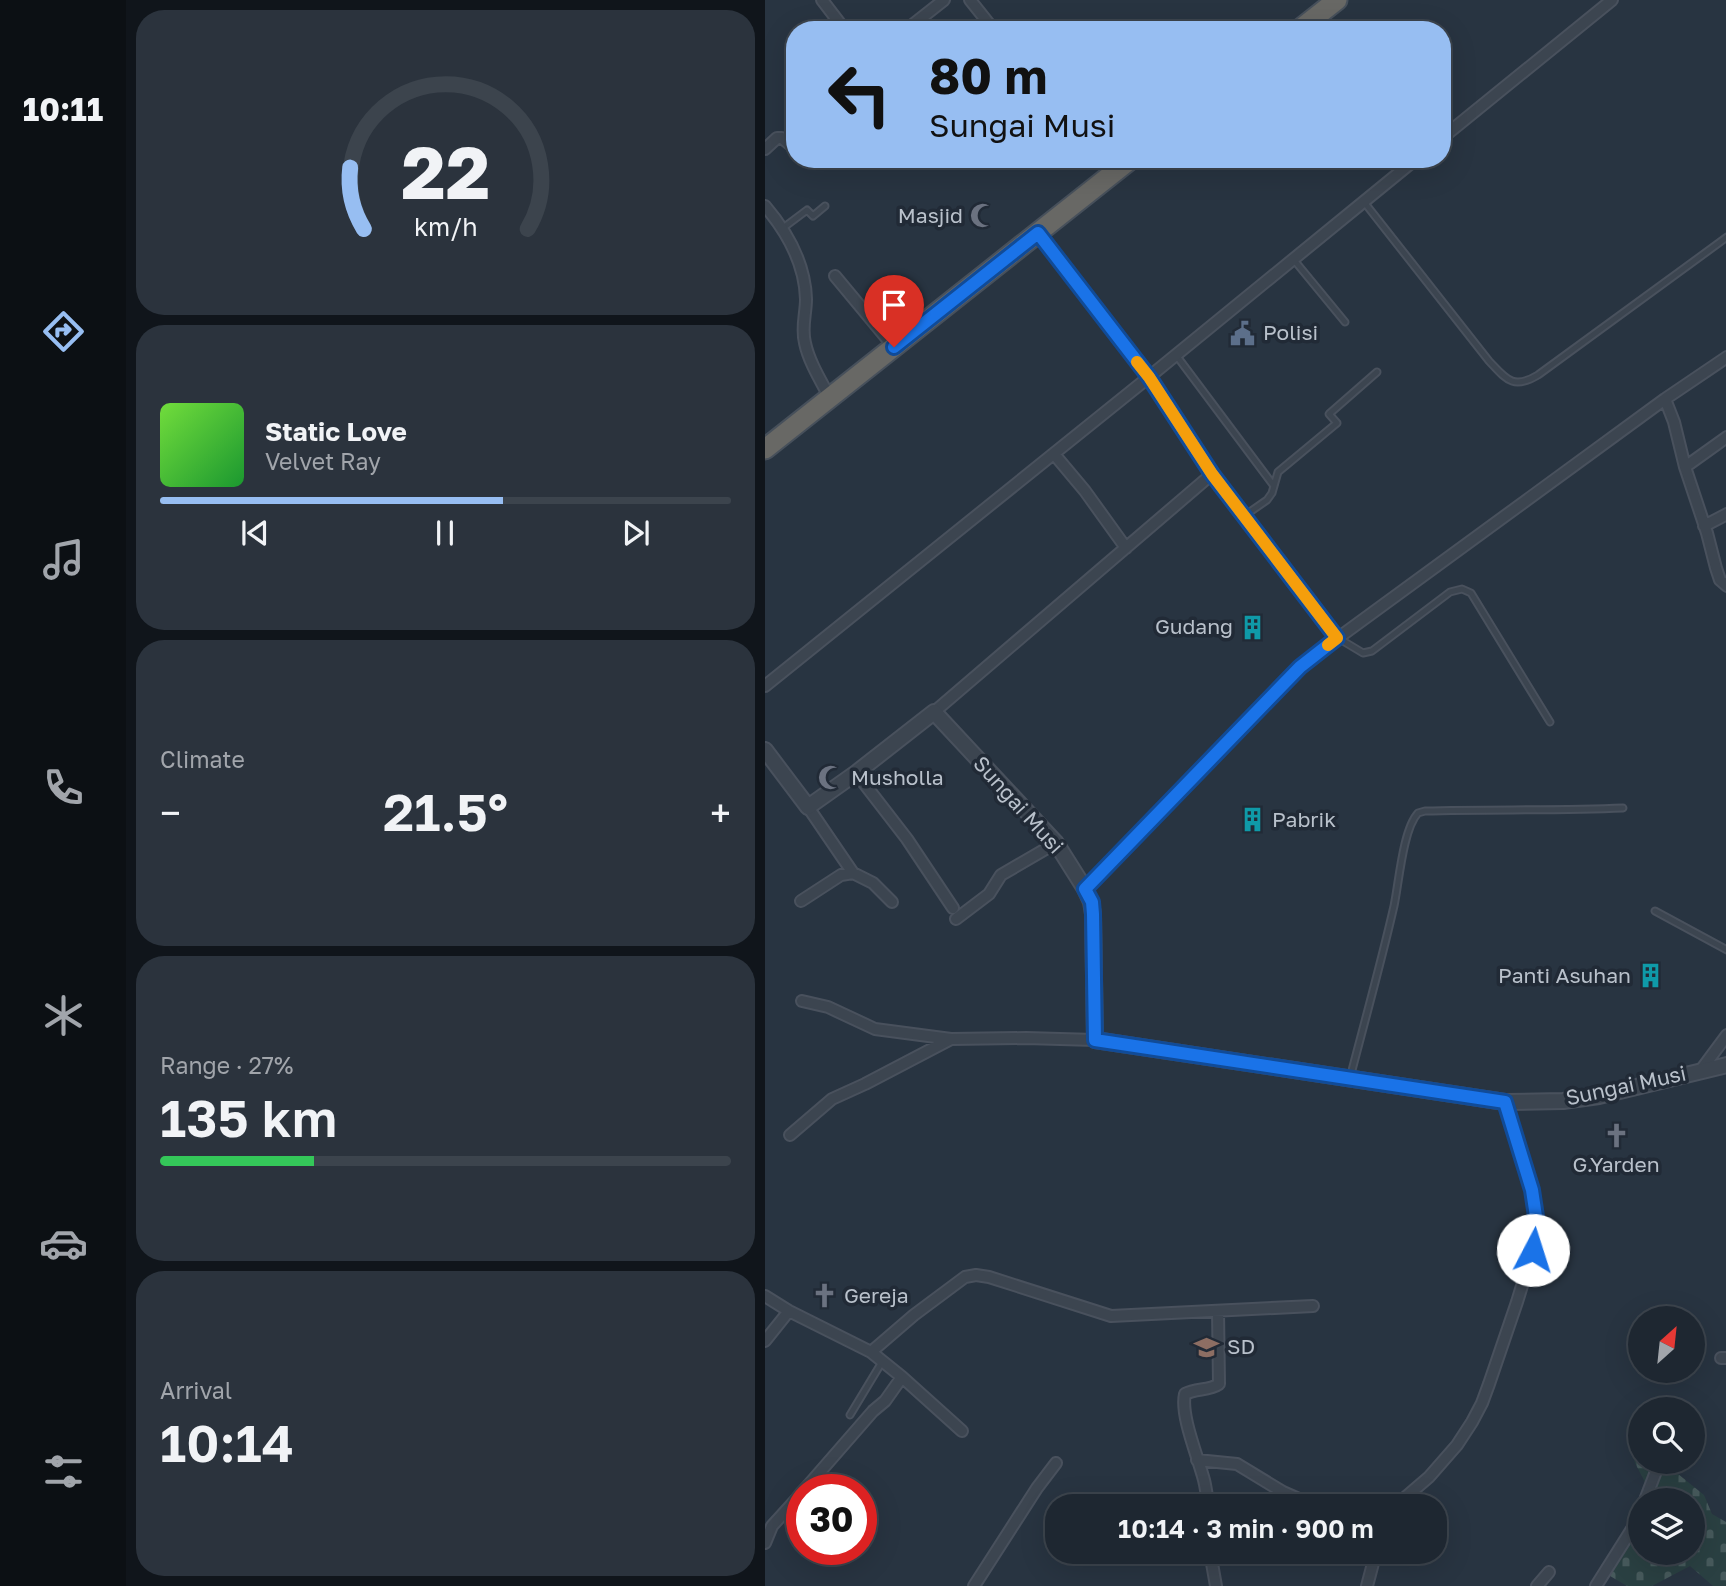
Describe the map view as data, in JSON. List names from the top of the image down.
{
  "streets": {
    "street": ["Sungai Musi"]
  },
  "places": {
    "mosque": ["Masjid", "Musholla"],
    "public building": ["Polisi"],
    "building": ["Gudang", "Pabrik", "Panti Asuhan"],
    "church": ["G.Yarden", "Gereja"],
    "school or university": ["SD"]
  },
  "north": "top right",
  "page": {
    "tabs": "10:11",
    "turn": ["80 m", "Sungai Musi"],
    "song": ["Static Love", "Velvet Ray"],
    "tile": [
      "Climate",
      ["Range · 27%", "135 km"],
      ["Arrival", "10:14"]
    ],
    "heat": ["−", "21.5°", "+"],
    "limit": "30",
    "trip": "10:14 · 3 min · 900 m",
    "gauge": ["22", "km/h"]
  }
}
